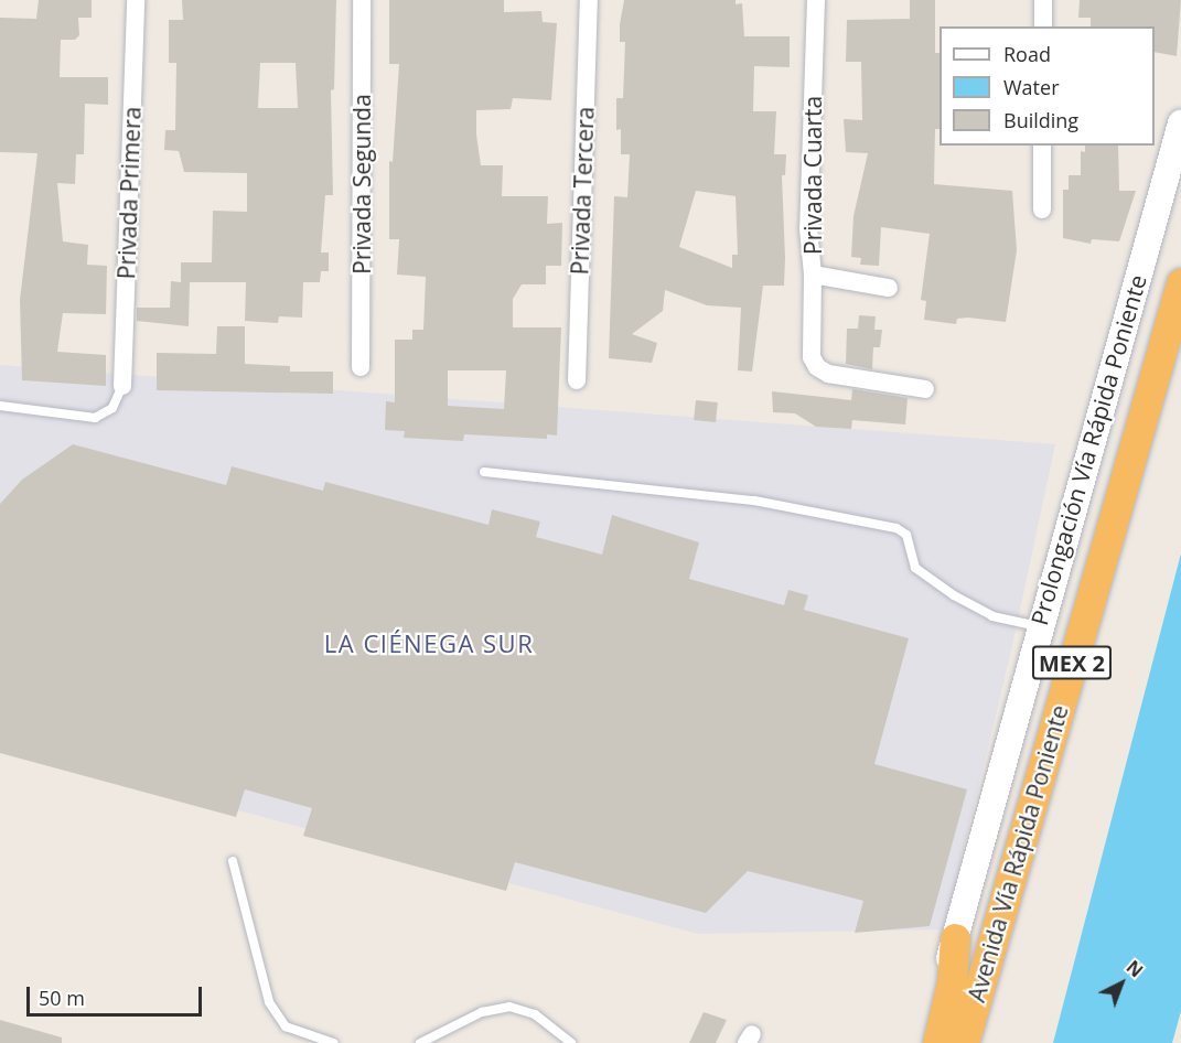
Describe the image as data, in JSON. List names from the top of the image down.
{
  "streets": {
    "highway": ["MEX 2", "Avenida Vía Rápida Poniente"],
    "main road": ["Prolongación Vía Rápida Poniente"],
    "street": [
      "Privada Cuarta",
      "Privada Segunda",
      "Privada Tercera",
      "Privada Primera"
    ]
  },
  "districts": ["LA CIÉNEGA SUR"],
  "legend": ["Road", "Water", "Building"],
  "scale_bar": "50 m",
  "north": "top right"
}
